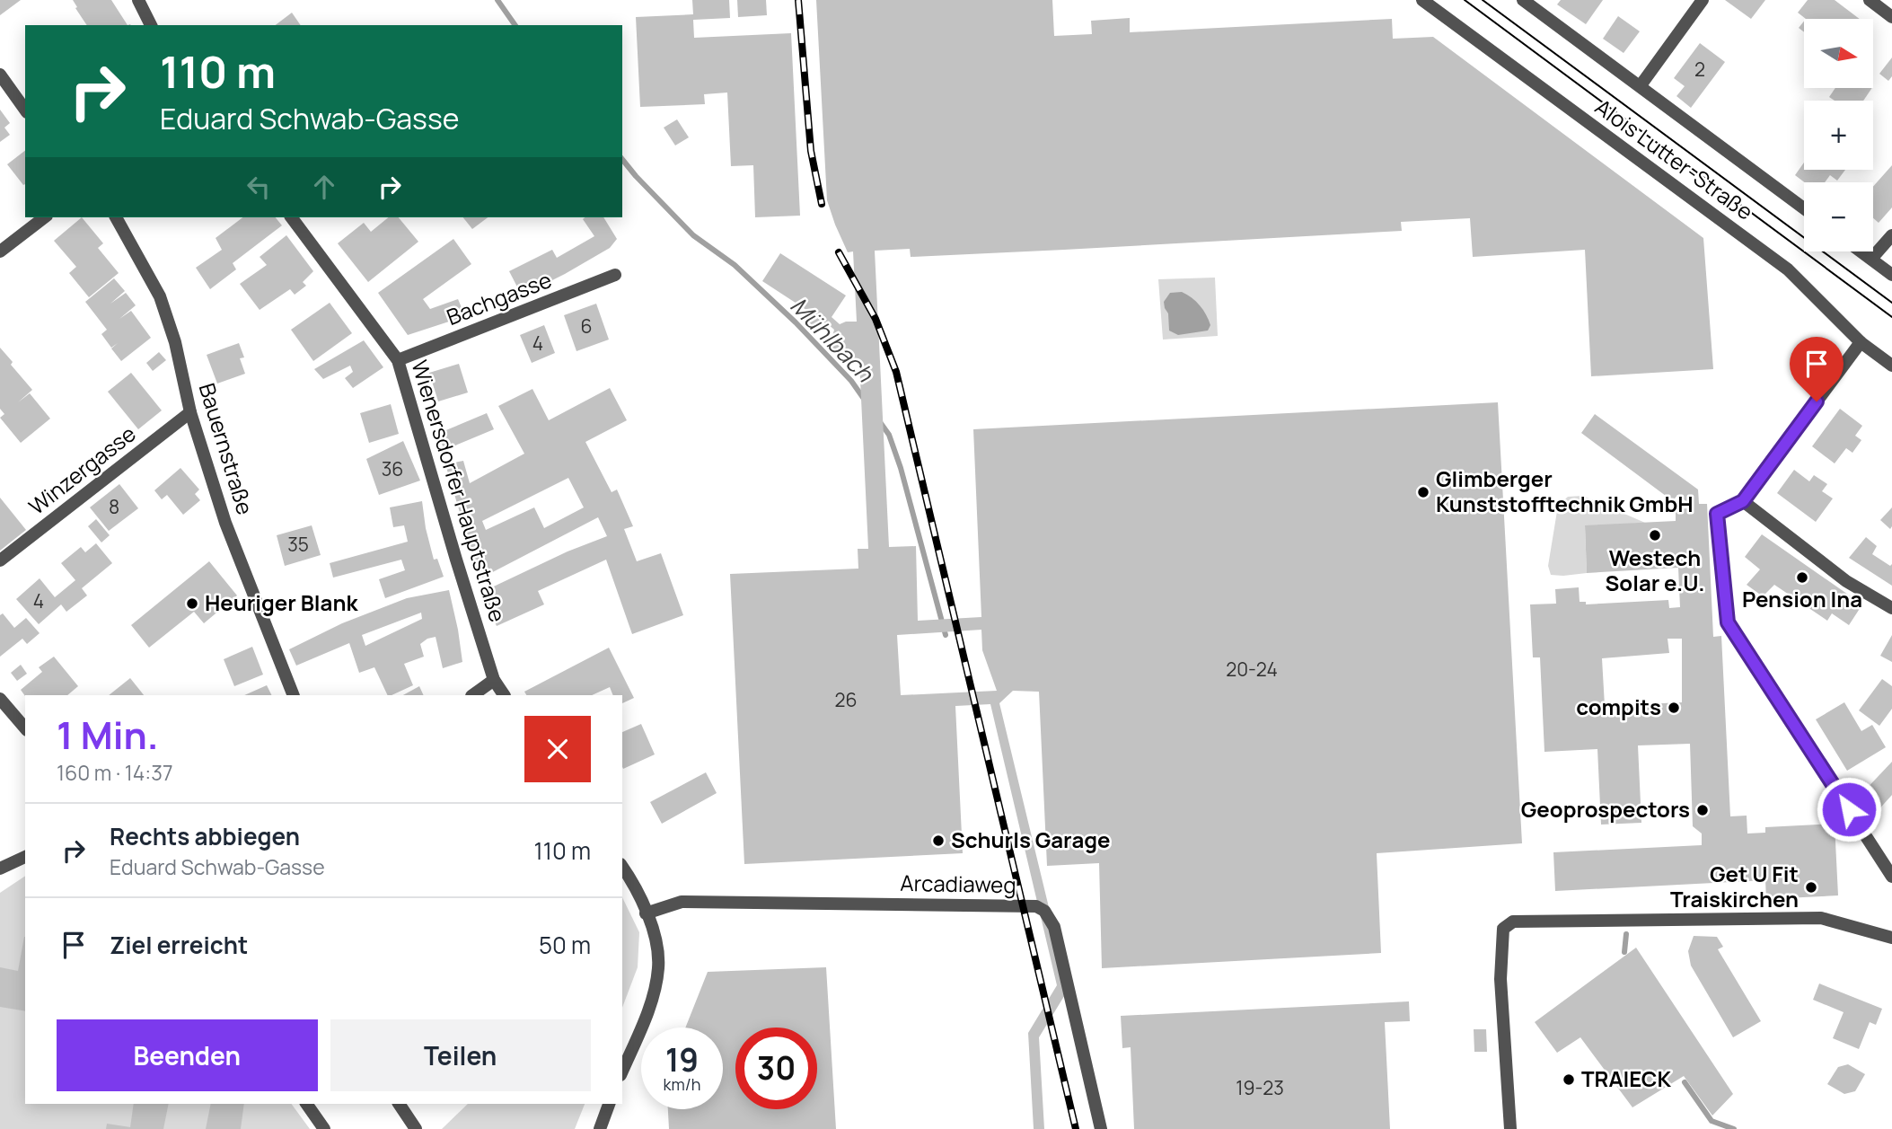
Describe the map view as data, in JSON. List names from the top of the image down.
{
  "streets": {
    "street": [
      "Alois Lutter-Straße",
      "Bachgasse",
      "Bauernstraße",
      "Winzergasse",
      "Wienersdorfer Hauptstraße",
      "Arcadiaweg"
    ]
  },
  "crossings": [
    ["Bachgasse", "Wienersdorfer Hauptstraße"],
    ["Bauernstraße", "Winzergasse"]
  ],
  "water": ["Mühlbach"],
  "places": [
    "Glimberger Kunststofftechnik GmbH",
    "Westech Solar e.U.",
    "Pension Ina",
    "Heuriger Blank",
    "compits",
    "Geoprospectors",
    "Schurls Garage",
    "Get U Fit Traiskirchen",
    "TRAIECK"
  ],
  "house_numbers": [
    "2",
    "6",
    "4",
    "36",
    "8",
    "35",
    "4",
    "20-24",
    "26",
    "19-23"
  ],
  "north": "right",
  "page": {
    "map_buttons": ["+", "−"],
    "turn": ["110 m", "Eduard Schwab-Gasse"],
    "heading": ["1 Min.", "160 m · 14:37"],
    "list": [
      {
        "name": "Rechts abbiegen",
        "note": "Eduard Schwab-Gasse",
        "value": "110 m"
      },
      {
        "name": "Ziel erreicht",
        "value": "50 m"
      }
    ],
    "buttons": ["Beenden", "Teilen"],
    "speed": "19 km/h",
    "limit": "30"
  }
}
